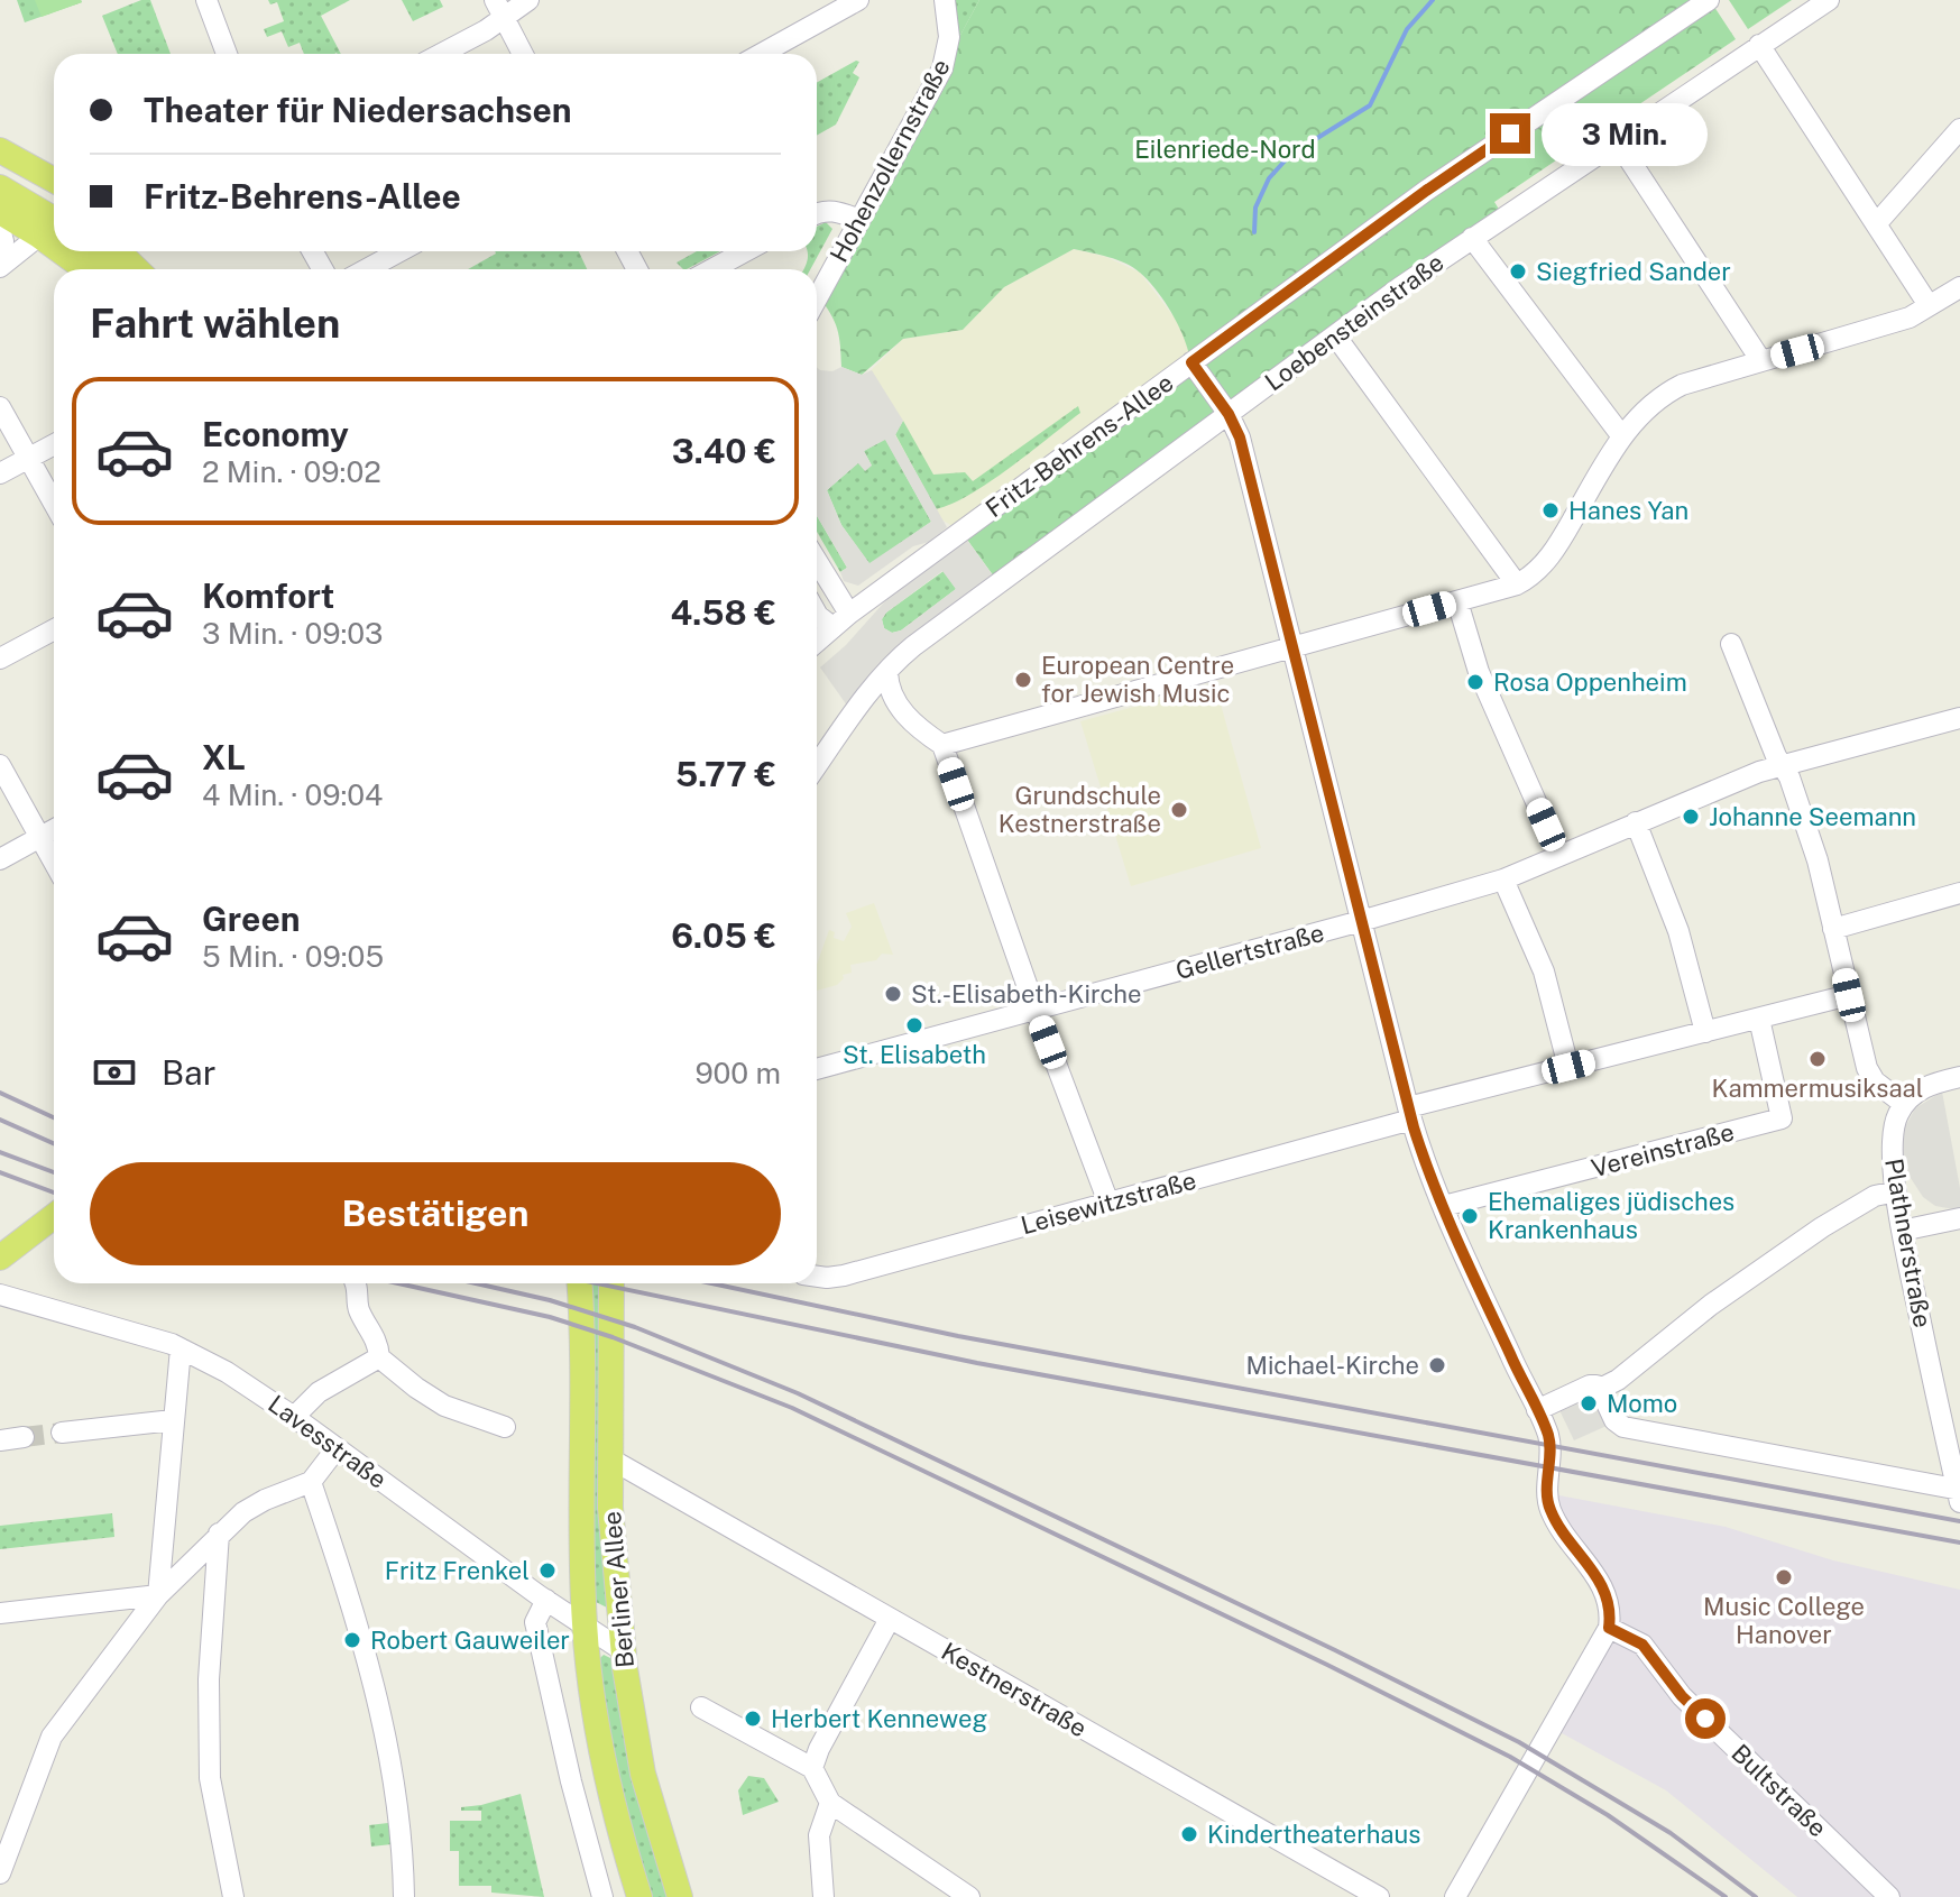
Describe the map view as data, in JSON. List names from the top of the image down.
{
  "streets": {
    "main road": ["Berliner Allee"],
    "street": [
      "Hohenzollernstraße",
      "Loebensteinstraße",
      "Fritz-Behrens-Allee",
      "Gellertstraße",
      "Vereinstraße",
      "Leisewitzstraße",
      "Plathnerstraße",
      "Lavesstraße",
      "Kestnerstraße",
      "Bultstraße"
    ]
  },
  "crossings": [
    ["Vereinstraße", "Leisewitzstraße"],
    ["Lavesstraße", "Berliner Allee"],
    ["Berliner Allee", "Kestnerstraße"]
  ],
  "parks": ["Eilenriede-Nord"],
  "places": [
    "Siegfried Sander",
    "Hanes Yan",
    "European Centre for Jewish Music",
    "Rosa Oppenheim",
    "Grundschule Kestnerstraße",
    "Johanne Seemann",
    "St.-Elisabeth-Kirche",
    "St. Elisabeth",
    "Kammermusiksaal",
    "Ehemaliges jüdisches Krankenhaus",
    "Michael-Kirche",
    "Momo",
    "Fritz Frenkel",
    "Music College Hanover",
    "Robert Gauweiler",
    "Herbert Kenneweg",
    "Kindertheaterhaus"
  ],
  "page": {
    "banner": ["Theater für Niedersachsen", "Fritz-Behrens-Allee"],
    "bubble": "3 Min.",
    "heading": "Fahrt wählen",
    "list": [
      {
        "name": "Economy",
        "note": "2 Min. · 09:02",
        "value": "3.40 €"
      },
      {
        "name": "Komfort",
        "note": "3 Min. · 09:03",
        "value": "4.58 €"
      },
      {
        "name": "XL",
        "note": "4 Min. · 09:04",
        "value": "5.77 €"
      },
      {
        "name": "Green",
        "note": "5 Min. · 09:05",
        "value": "6.05 €"
      }
    ],
    "pay": ["Bar", "900 m"],
    "buttons": "Bestätigen"
  }
}
